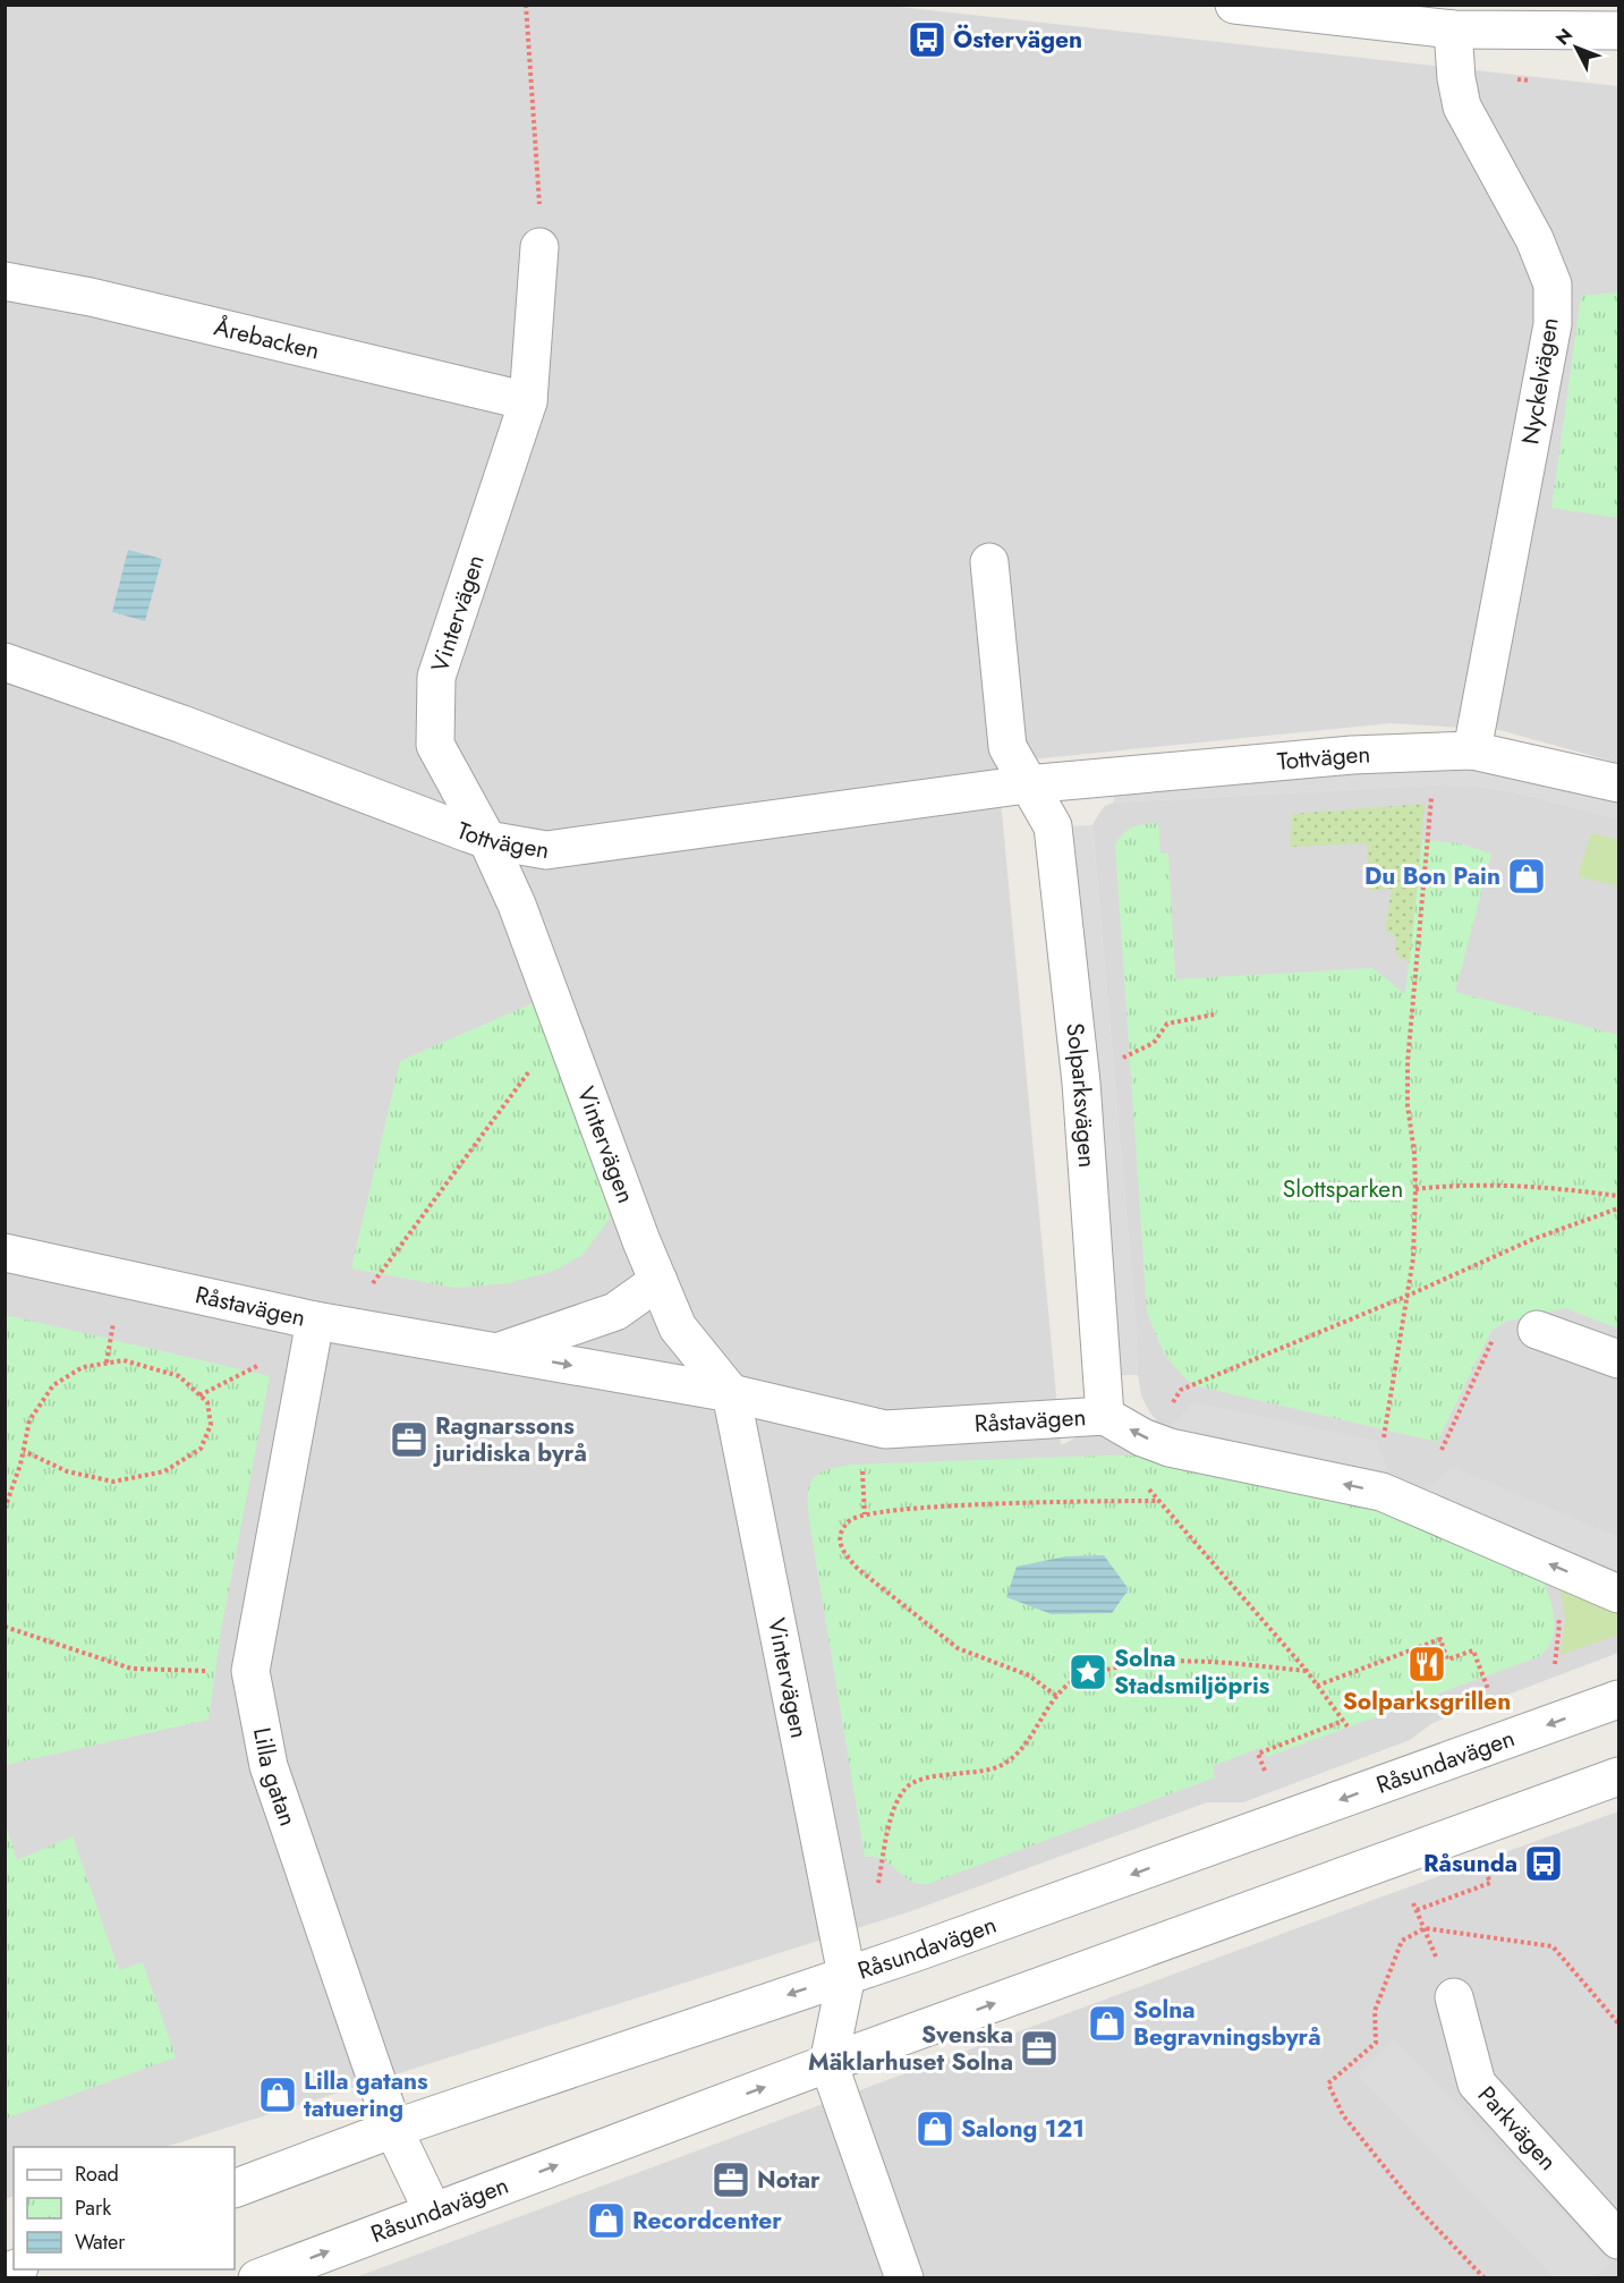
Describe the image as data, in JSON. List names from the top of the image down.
{
  "streets": {
    "street": [
      "Årebacken",
      "Nyckelvägen",
      "Vintervägen",
      "Tottvägen",
      "Solparksvägen",
      "Råstavägen",
      "Råsundavägen",
      "Lilla gatan",
      "Parkvägen"
    ]
  },
  "crossings": [
    ["Årebacken", "Vintervägen"],
    ["Nyckelvägen", "Tottvägen"],
    ["Vintervägen", "Tottvägen"],
    ["Vintervägen", "Råstavägen"],
    ["Vintervägen", "Råsundavägen"],
    ["Tottvägen", "Solparksvägen"],
    ["Solparksvägen", "Råstavägen"],
    ["Råstavägen", "Lilla gatan"],
    ["Råsundavägen", "Lilla gatan"]
  ],
  "parks": ["Slottsparken"],
  "places": {
    "bus stop": ["Östervägen", "Råsunda"],
    "shop": [
      "Du Bon Pain",
      "Solna Begravningsbyrå",
      "Lilla gatans tatuering",
      "Salong 121",
      "Recordcenter"
    ],
    "office": ["Ragnarssons juridiska byrå", "Svenska Mäklarhuset Solna", "Notar"],
    "restaurant": ["Solparksgrillen"],
    "place": ["Solna Stadsmiljöpris"]
  },
  "legend": ["Road", "Park", "Water"],
  "north": "top left"
}
